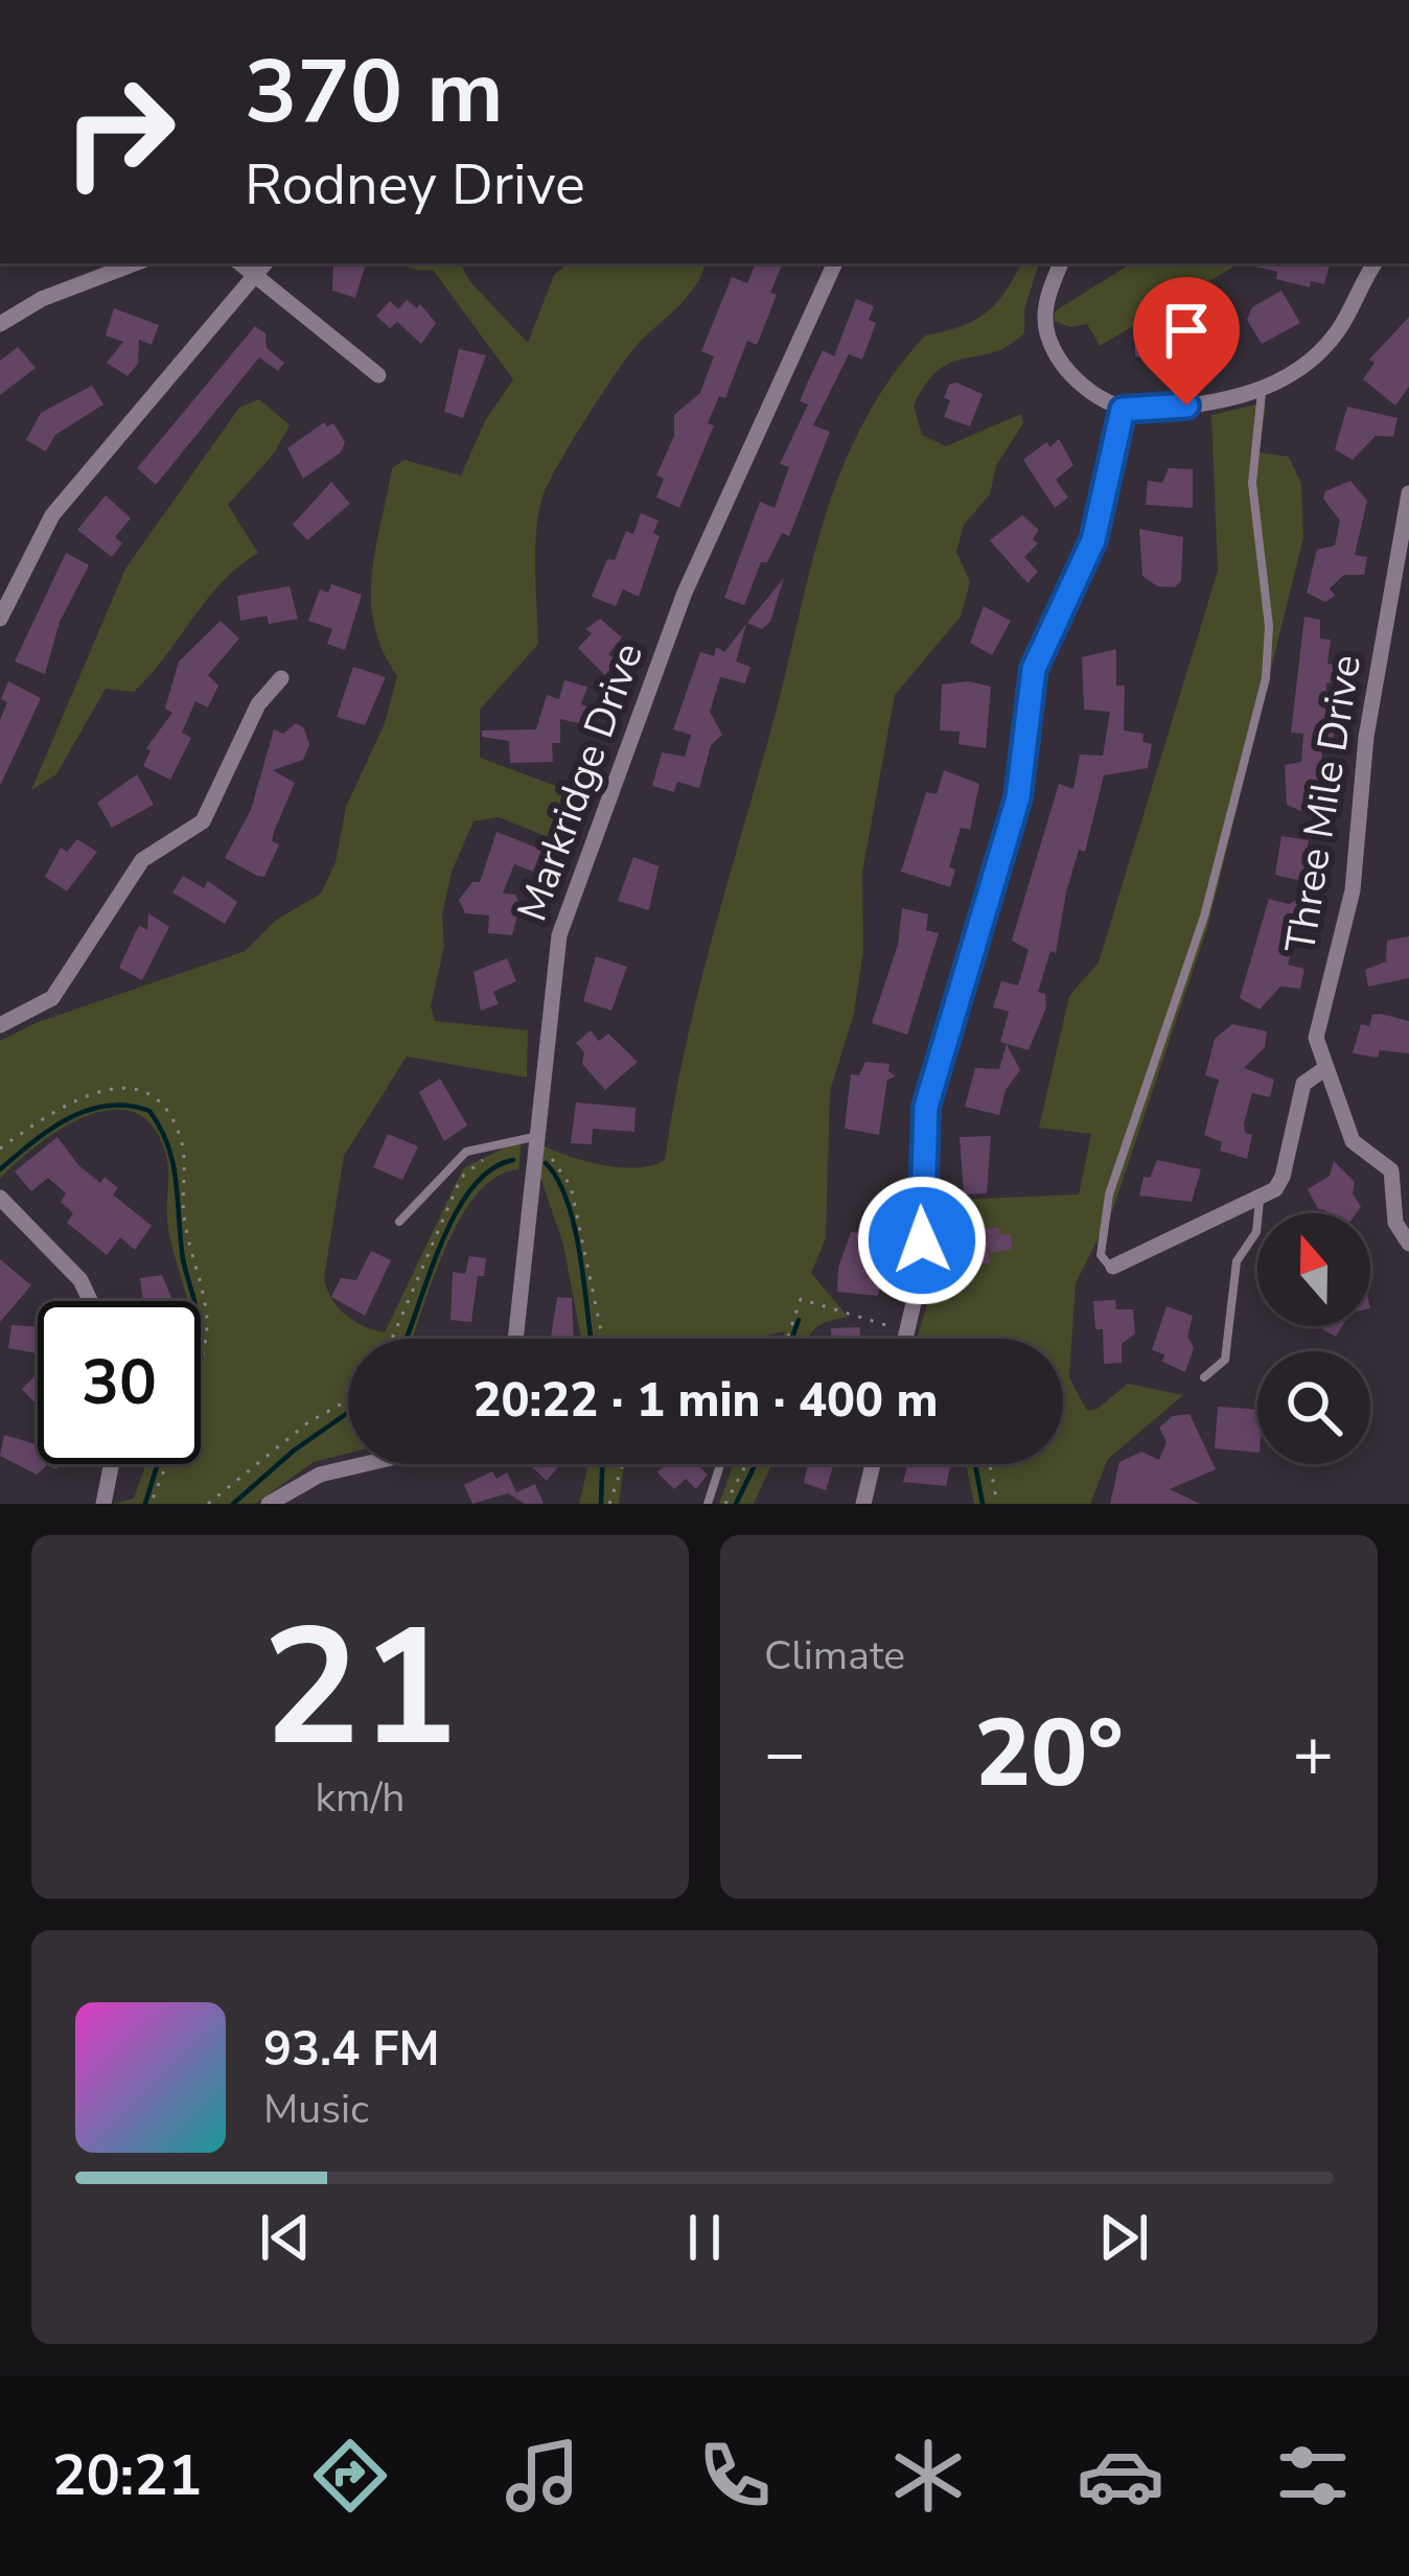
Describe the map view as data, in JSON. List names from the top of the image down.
{
  "streets": {
    "street": ["Markridge Drive", "Three Mile Drive"]
  },
  "north": "top",
  "page": {
    "turn": ["370 m", "Rodney Drive"],
    "limit": "30",
    "trip": "20:22 · 1 min · 400 m",
    "tile": [
      ["21", "km/h"],
      "Climate"
    ],
    "heat": ["−", "20°", "+"],
    "song": ["93.4 FM", "Music"],
    "tabs": "20:21"
  }
}
